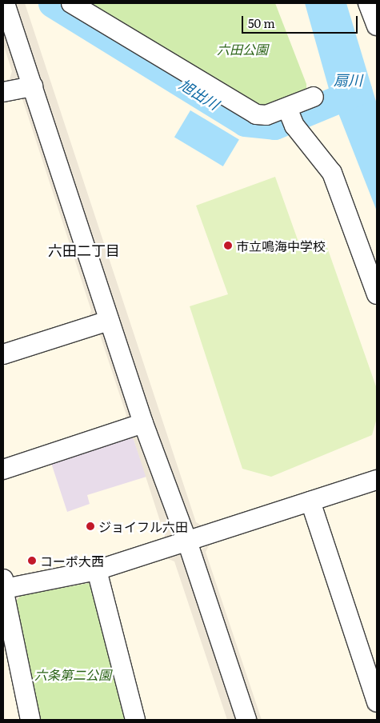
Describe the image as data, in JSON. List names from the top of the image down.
{
  "districts": ["六田二丁目"],
  "water": ["扇川", "旭出川"],
  "parks": ["六田公園", "六条第二公園"],
  "places": ["市立鳴海中学校", "ジョイフル六田", "コーポ大西"],
  "scale_bar": "50 m"
}
